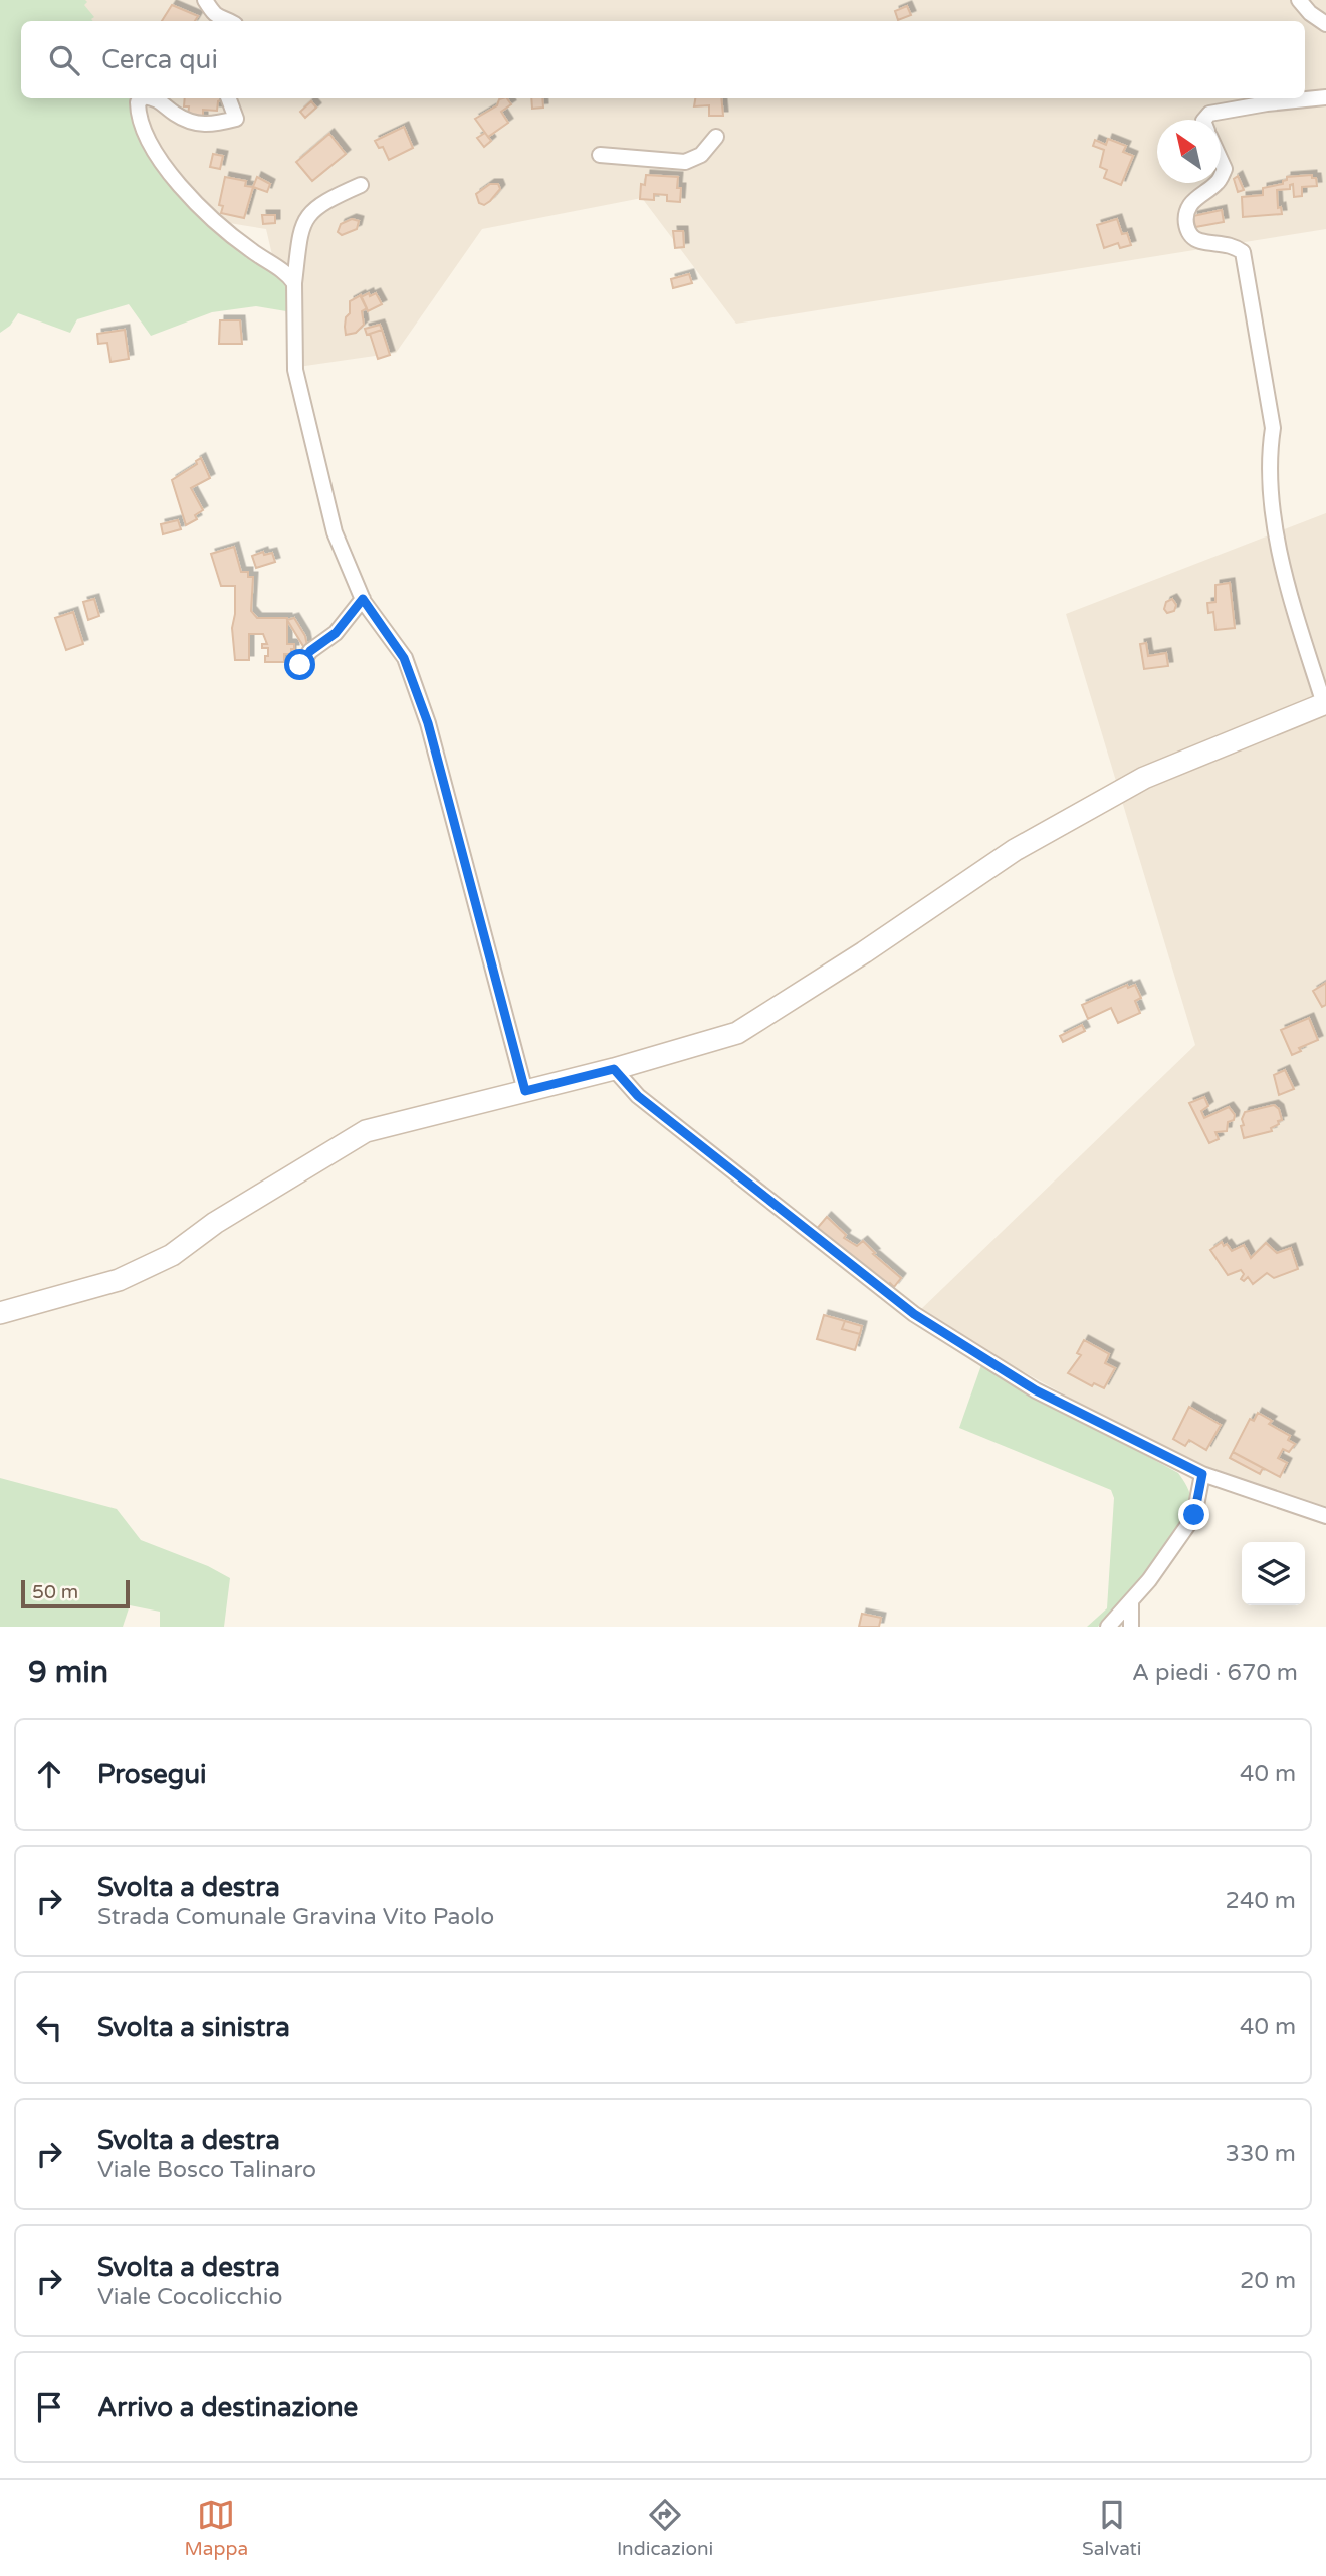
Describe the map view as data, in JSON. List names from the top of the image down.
{
  "scale_bar": "50 m",
  "north": "top left",
  "page": {
    "search": "Cerca qui",
    "scale": "50 m",
    "heading": ["9 min", "A piedi · 670 m"],
    "list": [
      ["Prosegui", "40 m"],
      ["Svolta a destra", "Strada Comunale Gravina Vito Paolo", "240 m"],
      ["Svolta a sinistra", "40 m"],
      ["Svolta a destra", "Viale Bosco Talinaro", "330 m"],
      ["Svolta a destra", "Viale Cocolicchio", "20 m"],
      "Arrivo a destinazione"
    ],
    "nav": ["Mappa", "Indicazioni", "Salvati"]
  }
}
